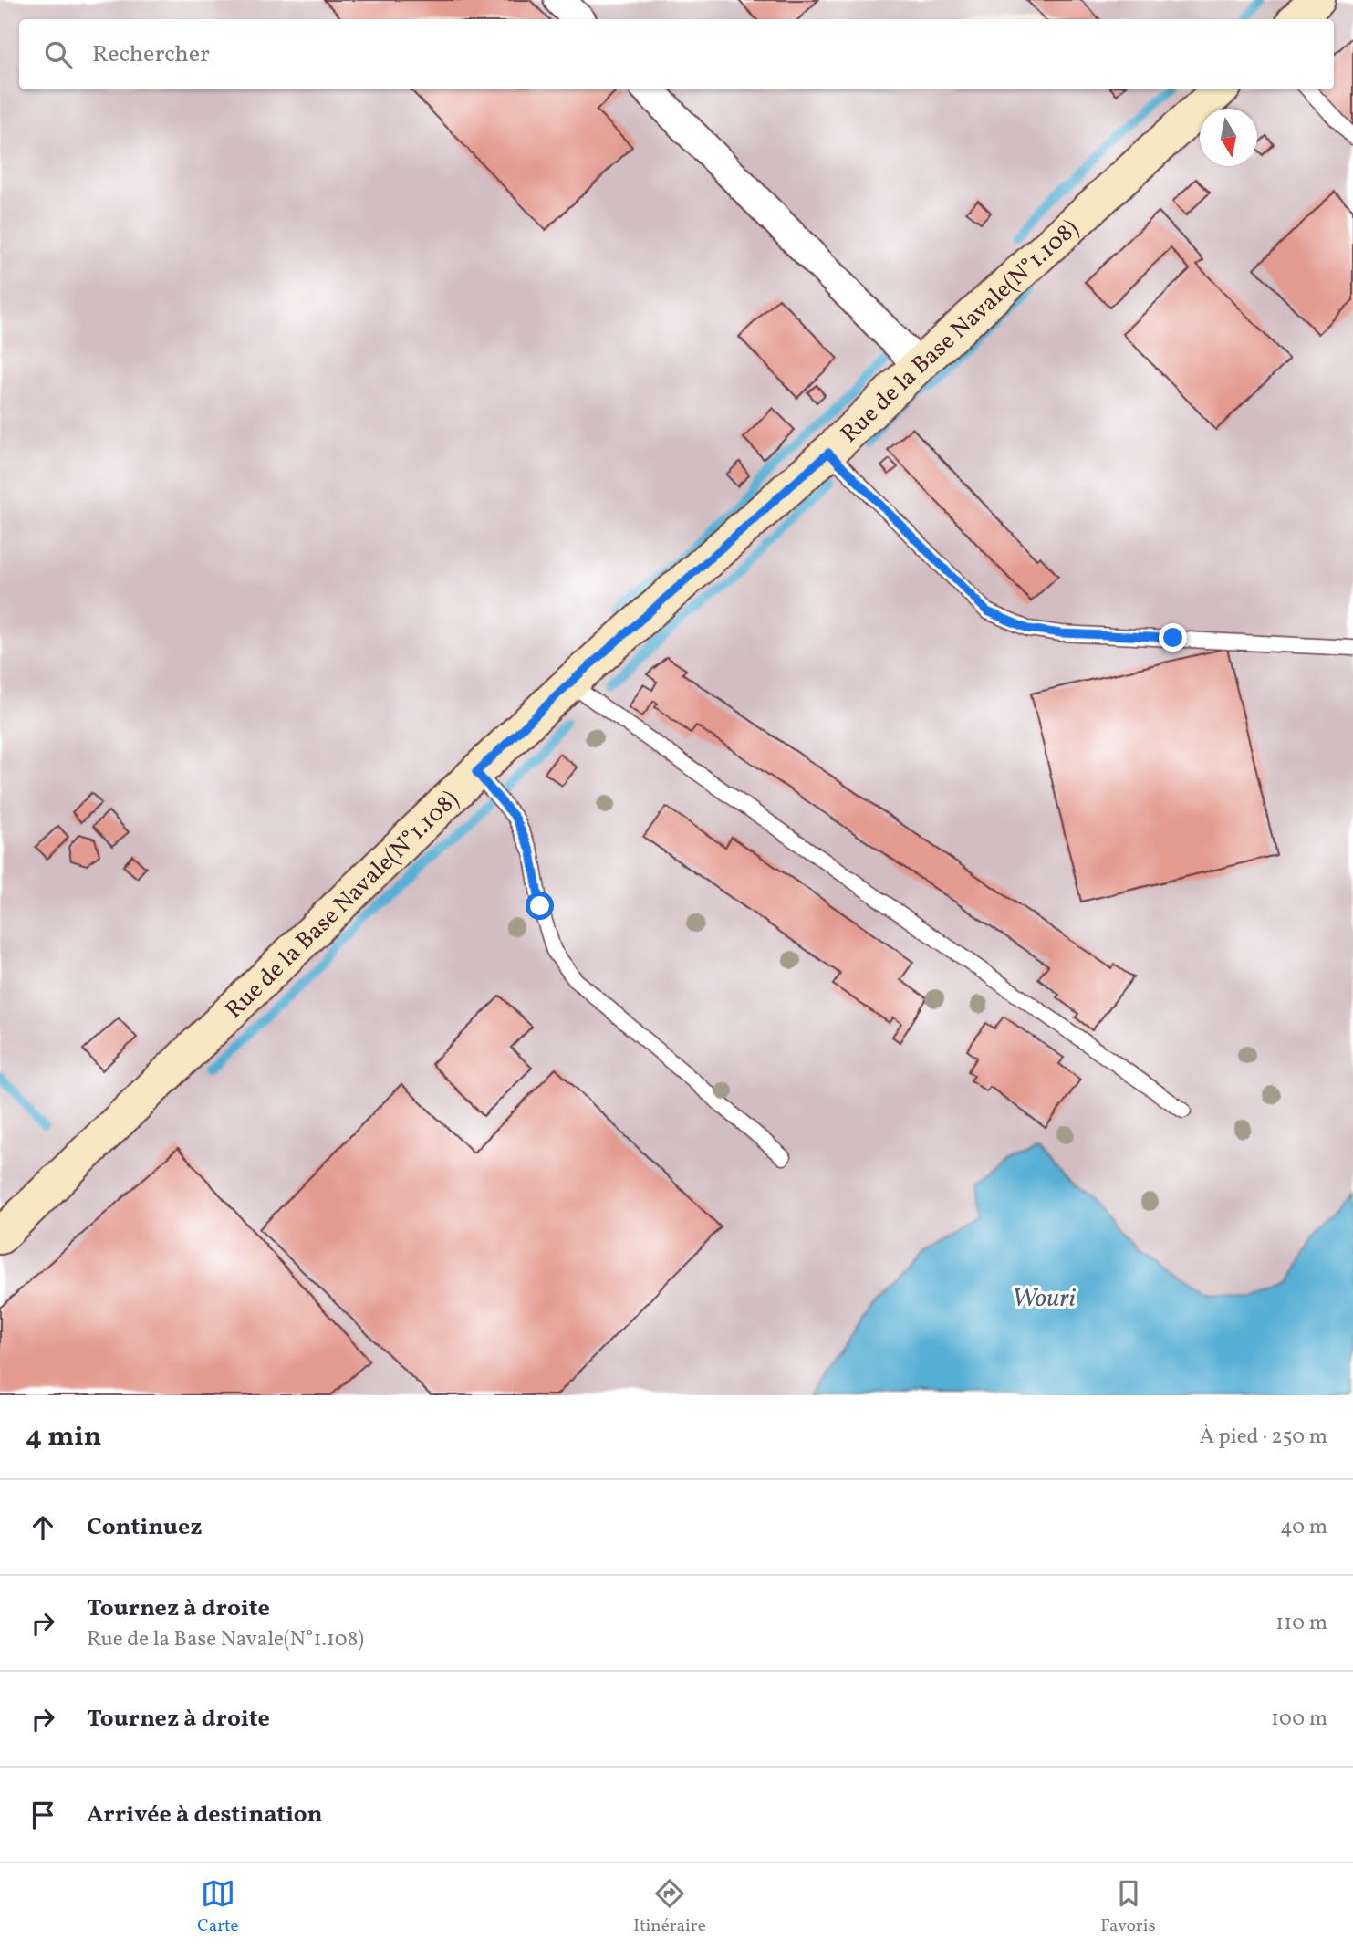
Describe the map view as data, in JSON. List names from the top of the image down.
{
  "streets": {
    "main road": ["Rue de la Base Navale(N°1.108)"]
  },
  "water": ["Wouri"],
  "north": "bottom",
  "page": {
    "search": "Rechercher",
    "heading": ["4 min", "À pied · 250 m"],
    "list": [
      ["Continuez", "40 m"],
      ["Tournez à droite", "Rue de la Base Navale(N°1.108)", "110 m"],
      ["Tournez à droite", "100 m"],
      "Arrivée à destination"
    ],
    "nav": ["Carte", "Itinéraire", "Favoris"]
  }
}
